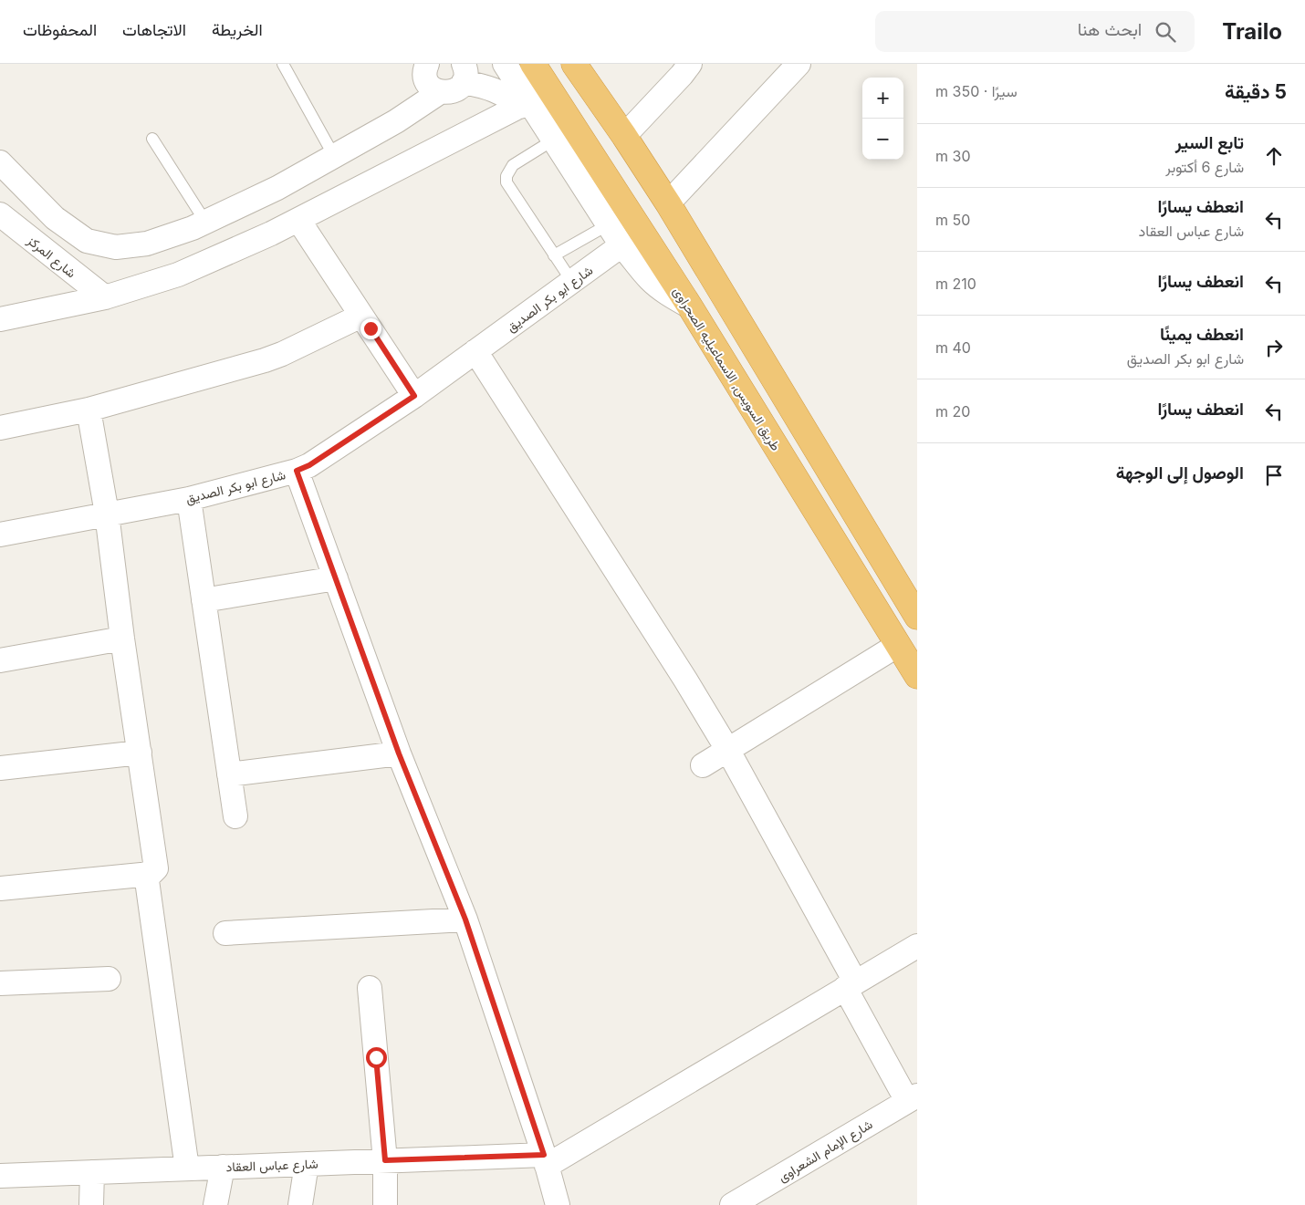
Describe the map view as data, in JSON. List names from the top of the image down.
{
  "streets": {
    "highway": ["طريق السويس, الاسماعيليه الصحراوى"],
    "street": [
      "شارع المركز",
      "شارع ابو بكر الصديق",
      "شارع الإمام الشعراوى",
      "شارع عباس العقاد"
    ]
  },
  "page": {
    "header": "Trailo",
    "search": "ابحث هنا",
    "nav": ["الخريطة", "الاتجاهات", "المحفوظات"],
    "heading": ["5 دقيقة", "سيرًا · 350 m"],
    "map_buttons": ["+", "−"],
    "list": [
      ["تابع السير", "شارع 6 أكتوبر", "30 m"],
      ["انعطف يسارًا", "شارع عباس العقاد", "50 m"],
      ["انعطف يسارًا", "210 m"],
      ["انعطف يمينًا", "شارع ابو بكر الصديق", "40 m"],
      ["انعطف يسارًا", "20 m"],
      "الوصول إلى الوجهة"
    ]
  }
}
